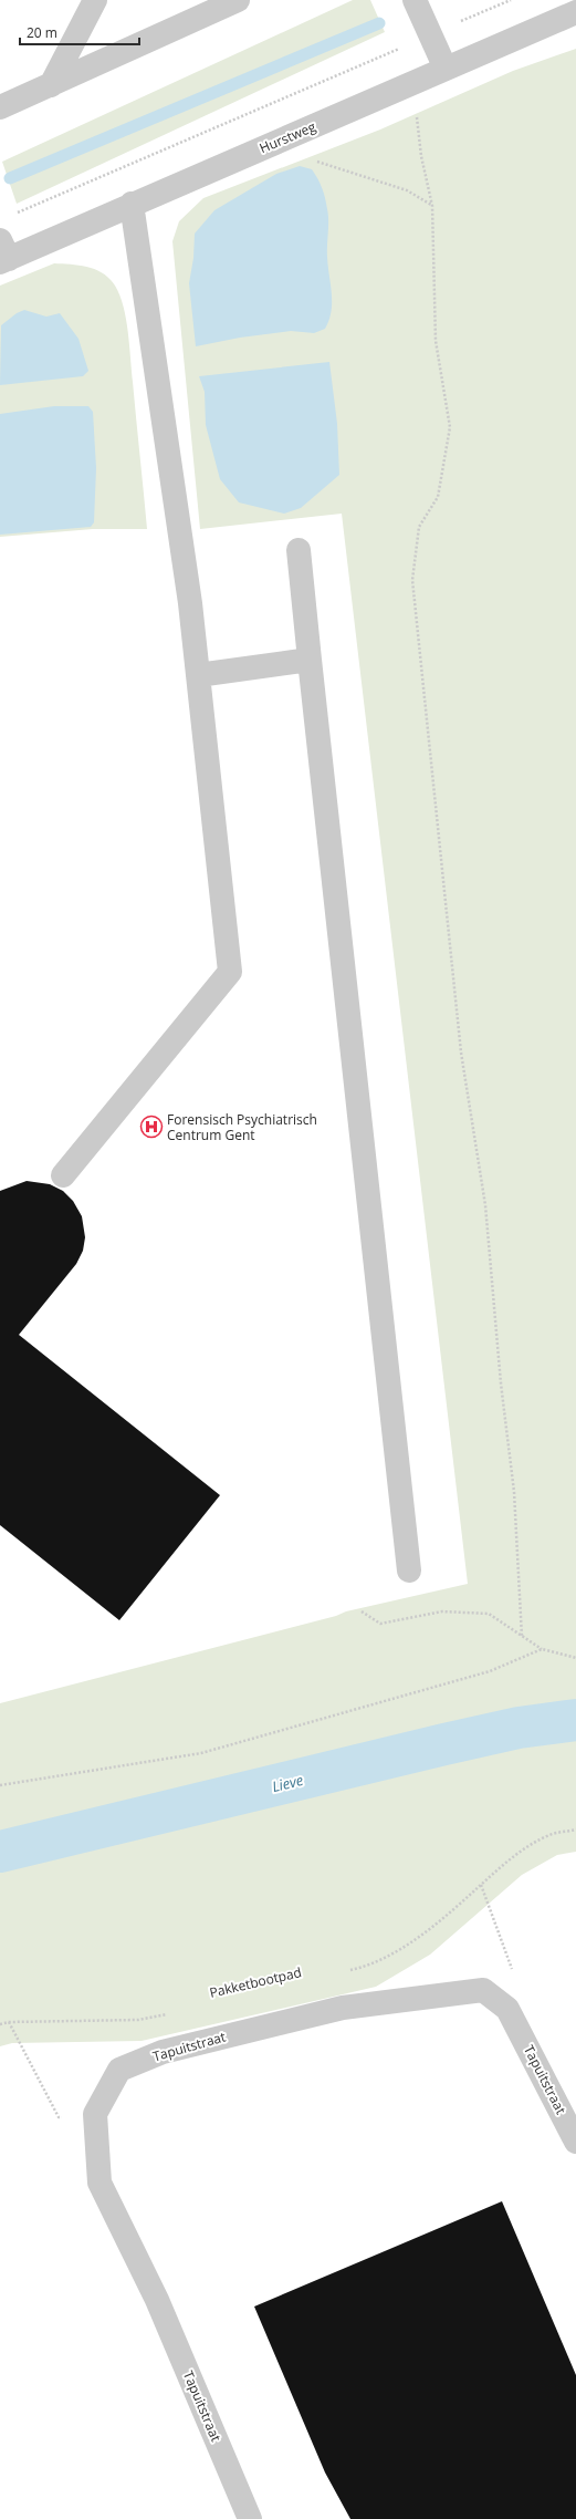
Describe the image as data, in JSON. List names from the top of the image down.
{
  "streets": {
    "street": ["Hurstweg", "Tapuitstraat"]
  },
  "water": ["Lieve"],
  "places": {
    "hospital": ["Forensisch Psychiatrisch Centrum Gent"]
  },
  "scale_bar": "20 m"
}
